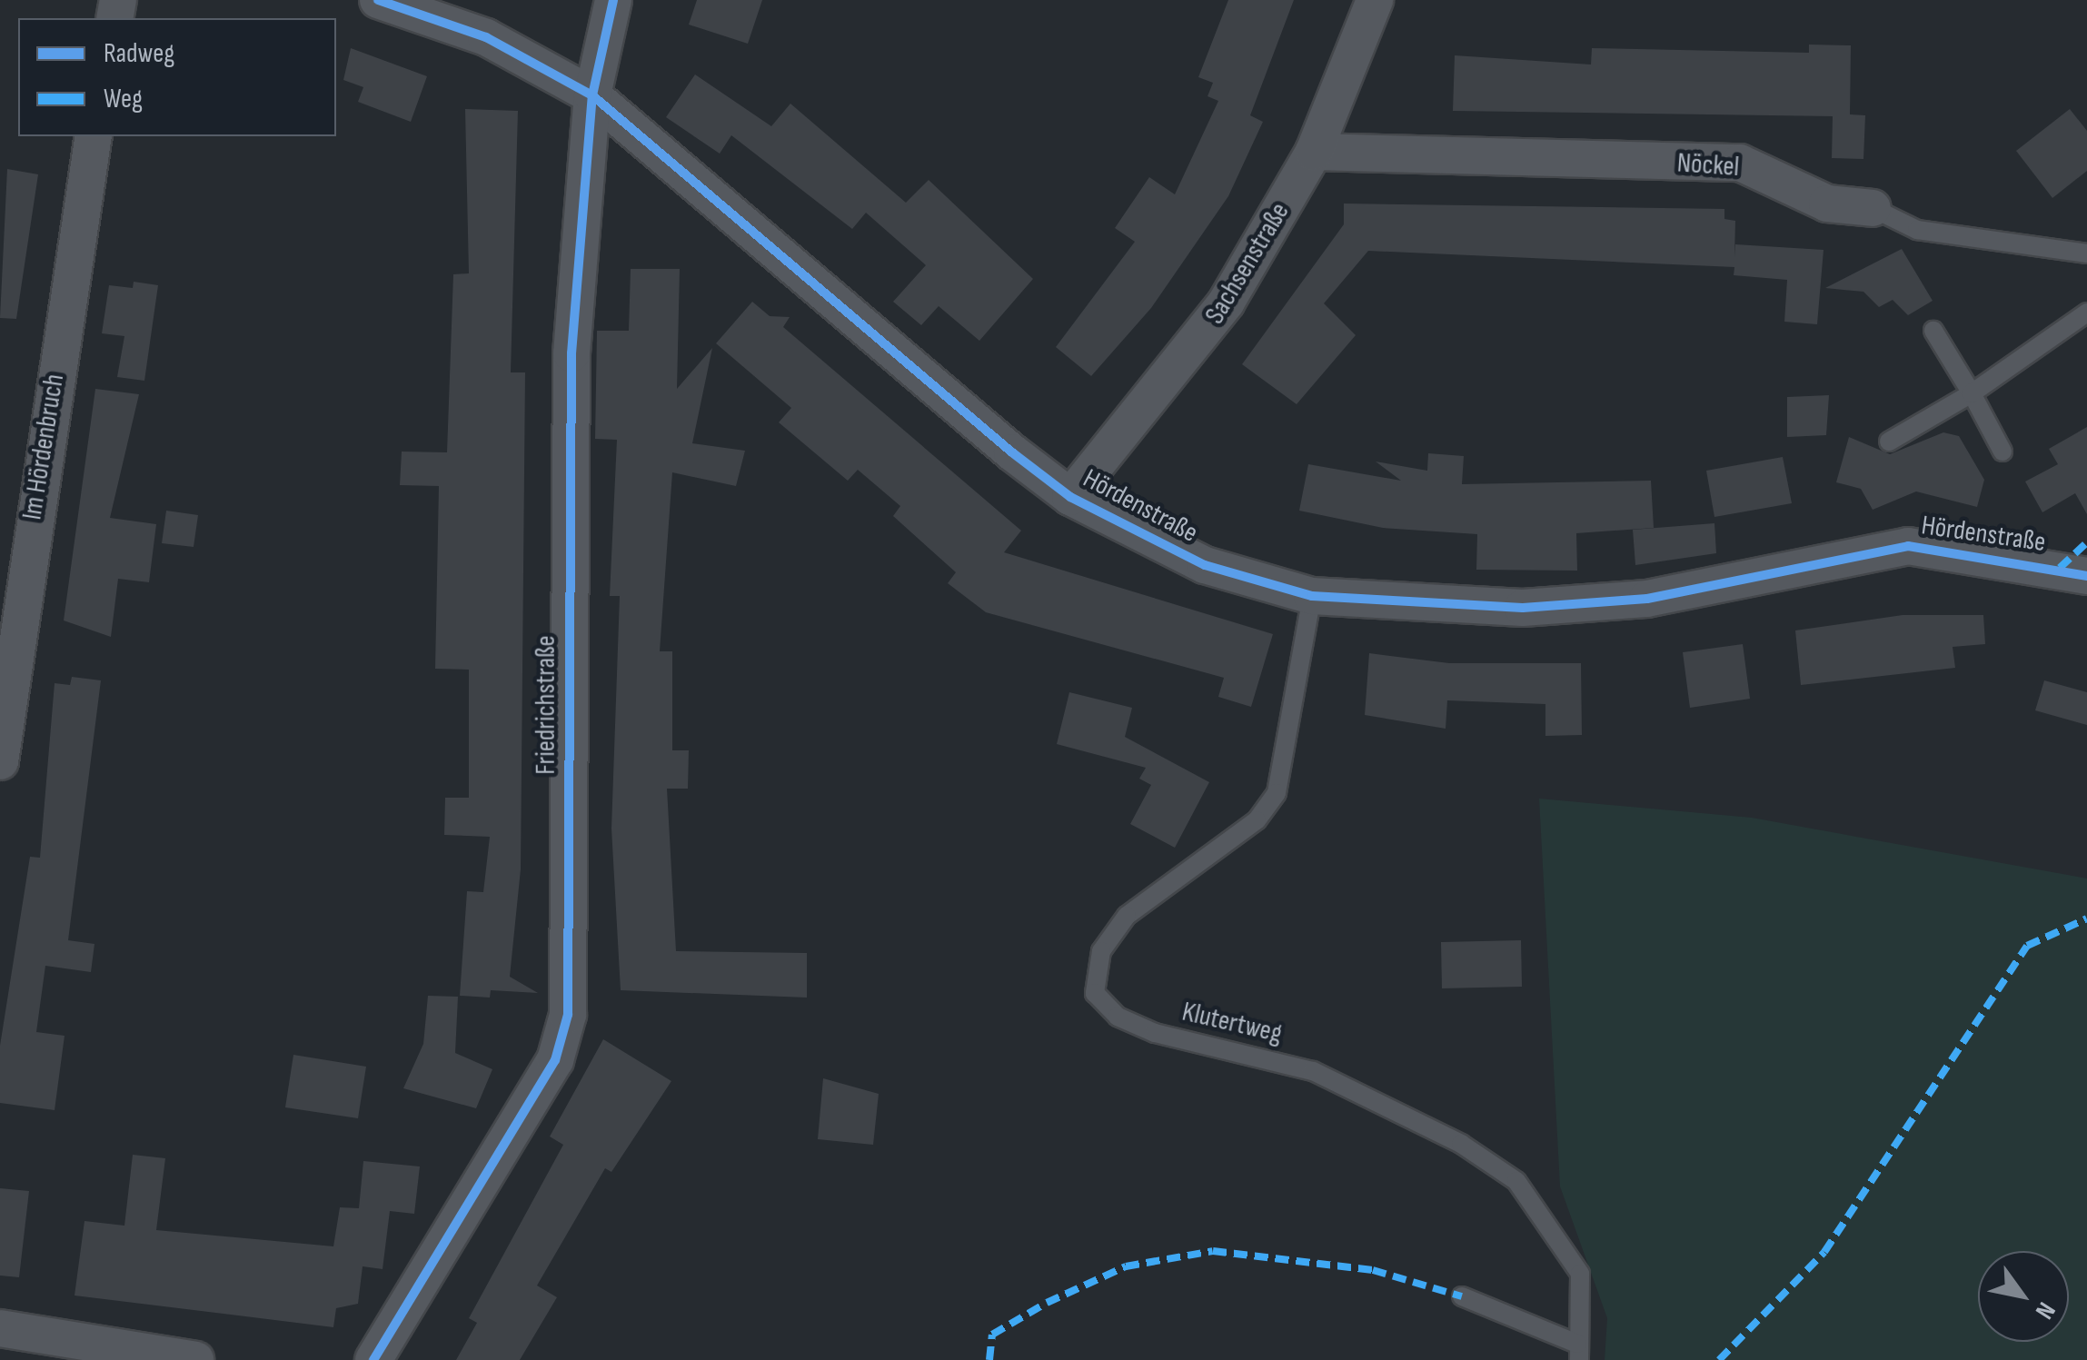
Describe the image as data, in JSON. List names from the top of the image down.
{
  "streets": {
    "street": [
      "Nöckel",
      "Sachsenstraße",
      "Im Hördenbruch",
      "Hördenstraße",
      "Friedrichstraße"
    ],
    "lane": ["Klutertweg"]
  },
  "crossings": [
    ["Nöckel", "Sachsenstraße"],
    ["Sachsenstraße", "Hördenstraße"],
    ["Hördenstraße", "Friedrichstraße"],
    ["Hördenstraße", "Klutertweg"]
  ],
  "legend": ["Radweg", "Weg"],
  "north": "bottom right"
}
